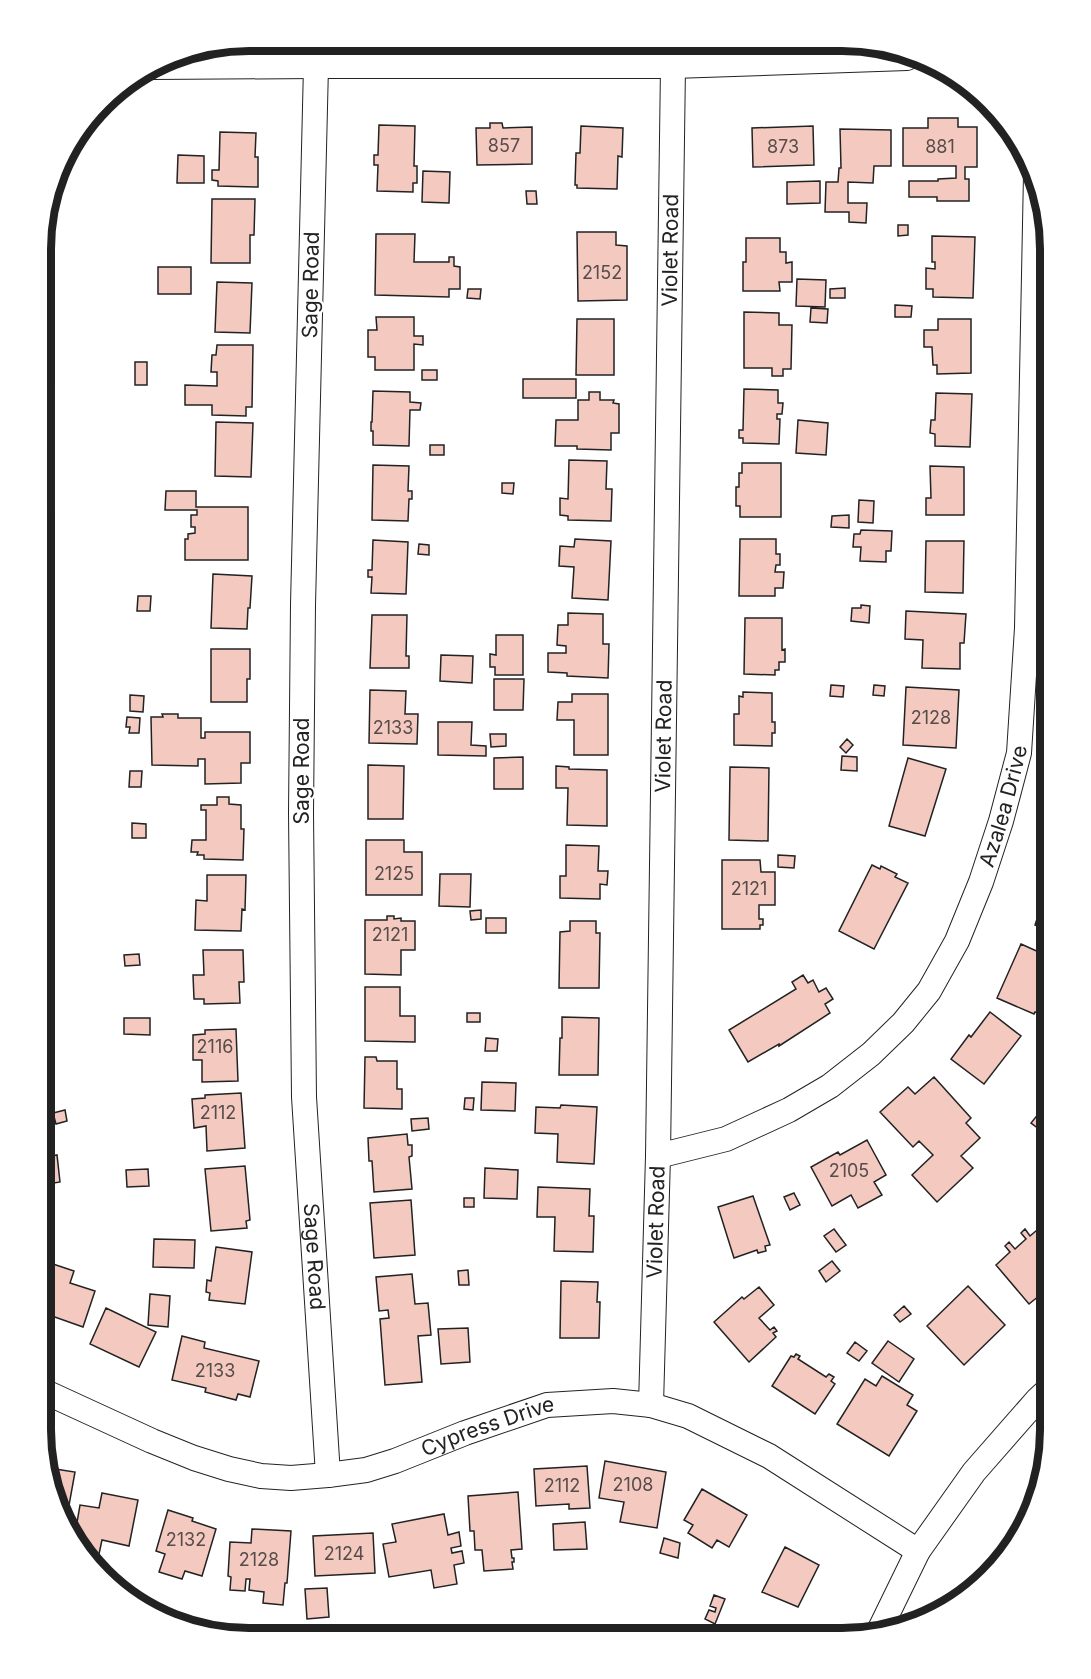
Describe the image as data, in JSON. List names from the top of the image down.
{
  "streets": {
    "street": [
      "Violet Road",
      "Sage Road",
      "Azalea Drive",
      "Cypress Drive"
    ]
  },
  "crossings": [
    ["Violet Road", "Azalea Drive"],
    ["Violet Road", "Cypress Drive"],
    ["Sage Road", "Cypress Drive"]
  ],
  "house_numbers": [
    "857",
    "873",
    "881",
    "2152",
    "2128",
    "2133",
    "2125",
    "2121",
    "2121",
    "2116",
    "2112",
    "2105",
    "2133",
    "2108",
    "2112",
    "2132",
    "2124",
    "2128"
  ]
}
